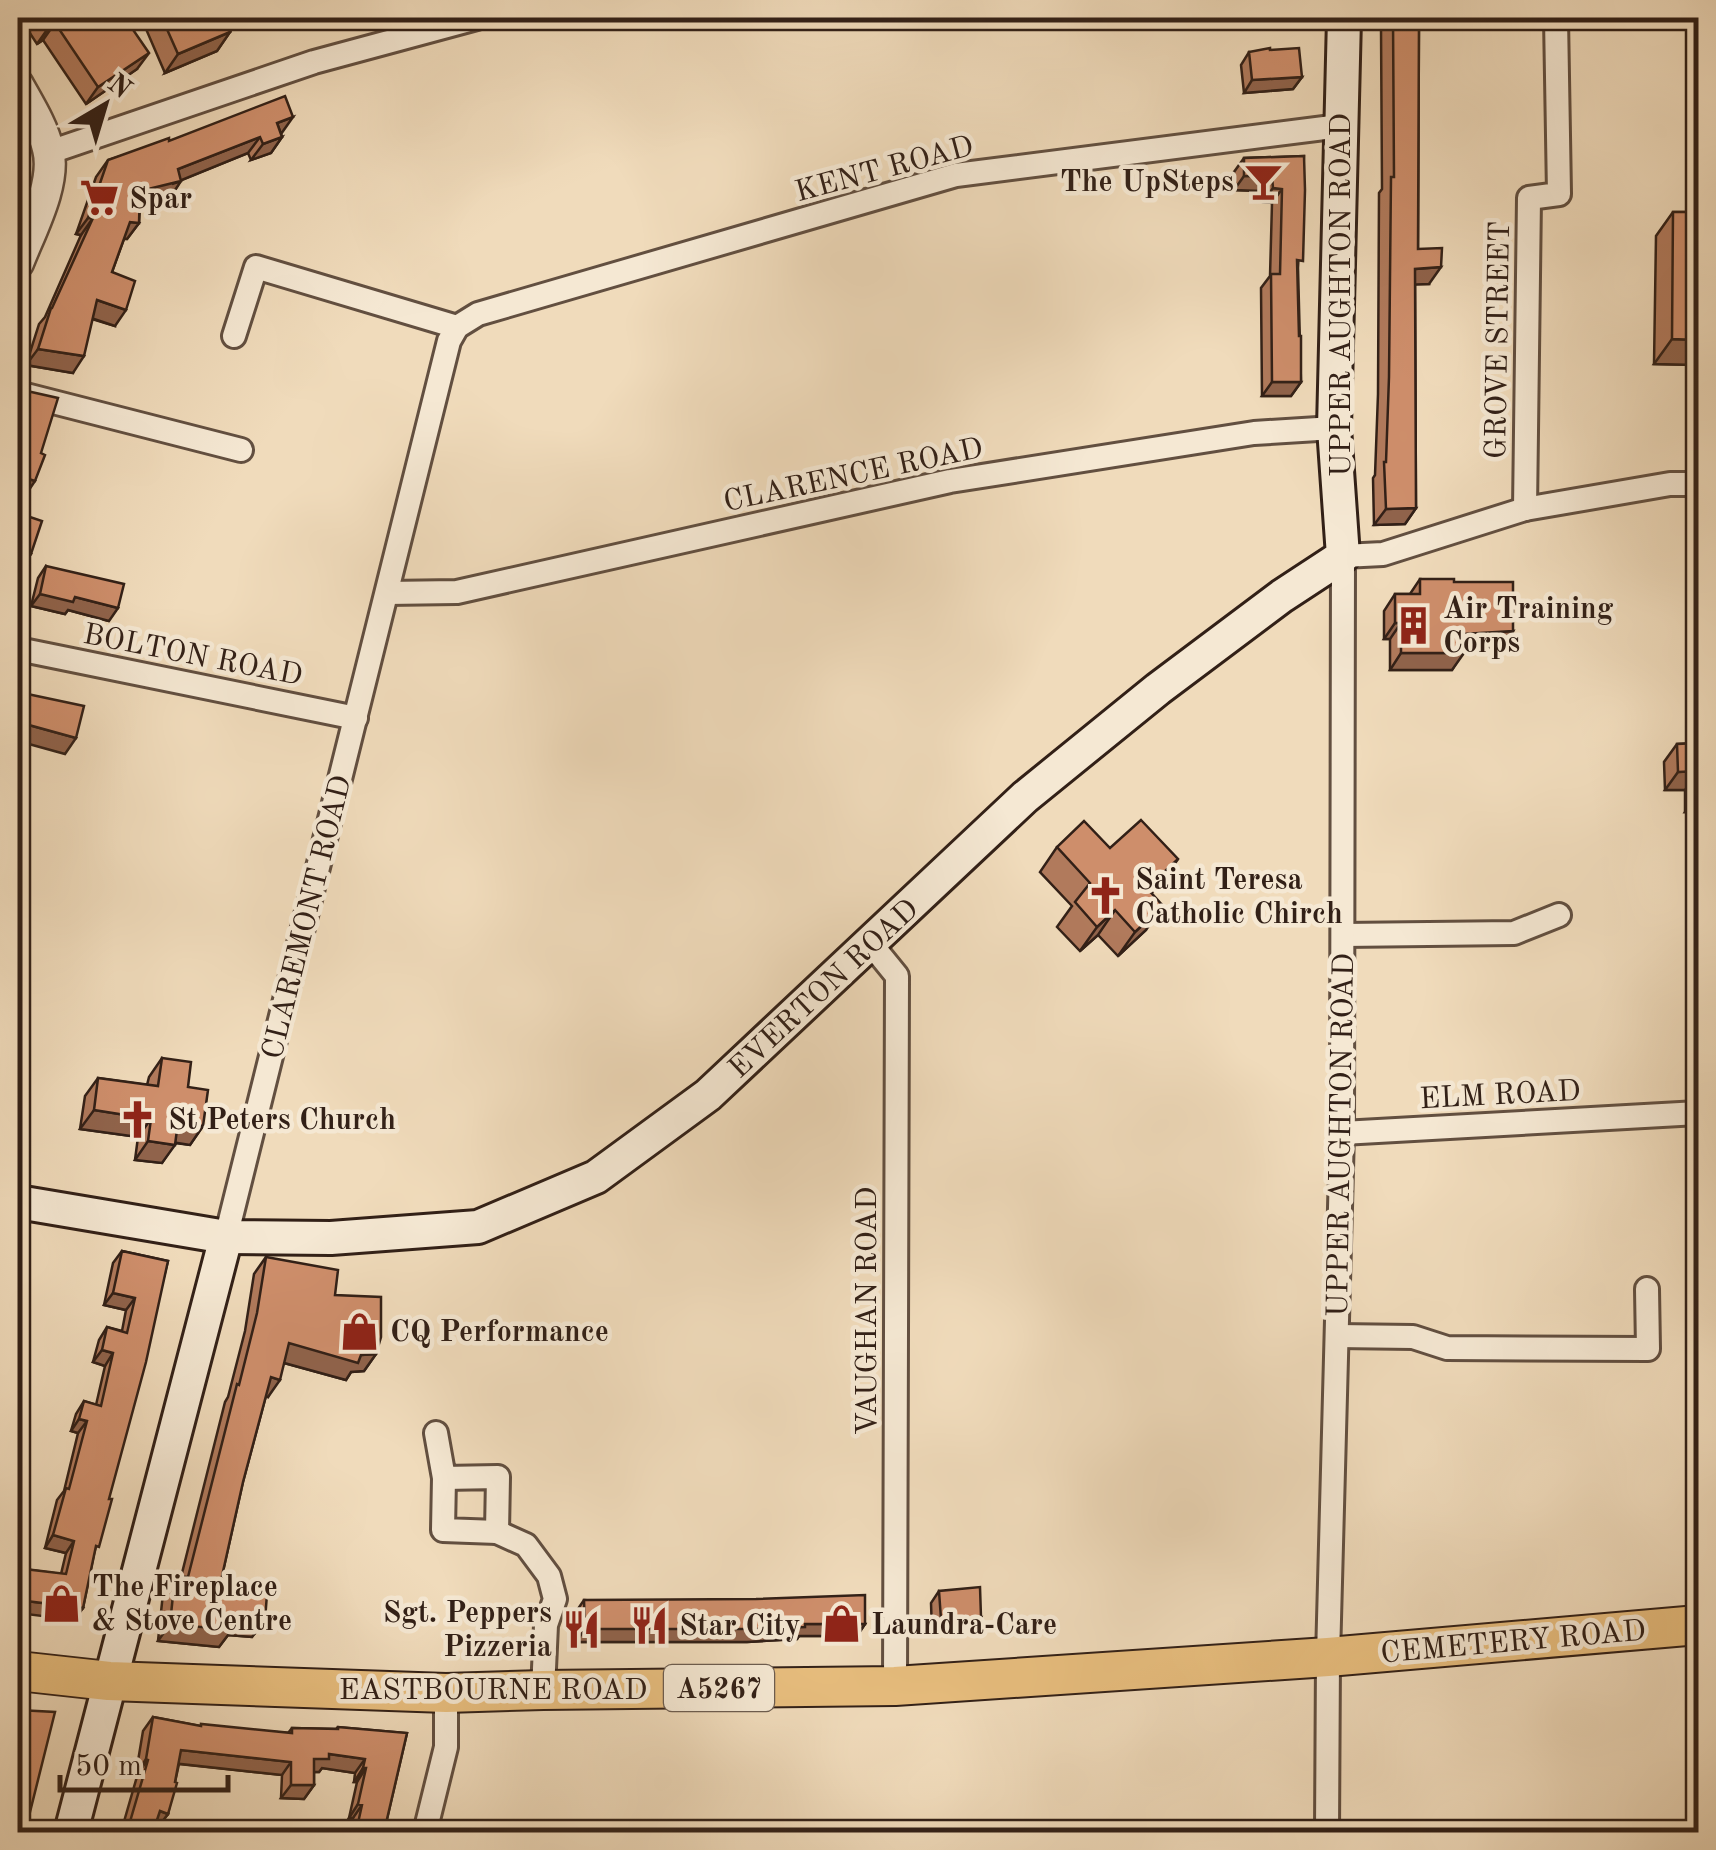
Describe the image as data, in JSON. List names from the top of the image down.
{
  "streets": {
    "main road": [
      "UPPER AUGHTON ROAD",
      "CLAREMONT ROAD",
      "EVERTON ROAD",
      "CEMETERY ROAD",
      "A5267",
      "EASTBOURNE ROAD"
    ],
    "street": [
      "KENT ROAD",
      "GROVE STREET",
      "CLARENCE ROAD",
      "BOLTON ROAD",
      "ELM ROAD",
      "VAUGHAN ROAD"
    ]
  },
  "crossings": [
    ["KENT ROAD", "UPPER AUGHTON ROAD"],
    ["KENT ROAD", "CLAREMONT ROAD"],
    ["UPPER AUGHTON ROAD", "CLARENCE ROAD"],
    ["UPPER AUGHTON ROAD", "EVERTON ROAD"],
    ["UPPER AUGHTON ROAD", "ELM ROAD"],
    ["UPPER AUGHTON ROAD", "CEMETERY ROAD"],
    ["UPPER AUGHTON ROAD", "EASTBOURNE ROAD"],
    ["CLARENCE ROAD", "CLAREMONT ROAD"],
    ["BOLTON ROAD", "CLAREMONT ROAD"],
    ["CLAREMONT ROAD", "EVERTON ROAD"],
    ["CLAREMONT ROAD", "EASTBOURNE ROAD"],
    ["EVERTON ROAD", "VAUGHAN ROAD"],
    ["VAUGHAN ROAD", "EASTBOURNE ROAD"],
    ["CEMETERY ROAD", "EASTBOURNE ROAD"]
  ],
  "places": {
    "bar": ["The UpSteps"],
    "supermarket": ["Spar"],
    "building": ["Air Training Corps"],
    "church": ["Saint Teresa Catholic Chirch", "St Peters Church"],
    "shop": ["CQ Performance", "The Fireplace & Stove Centre", "Laundra-Care"],
    "restaurant": ["Star City", "Sgt. Peppers Pizzeria"]
  },
  "scale_bar": "50 m",
  "north": "top right"
}
